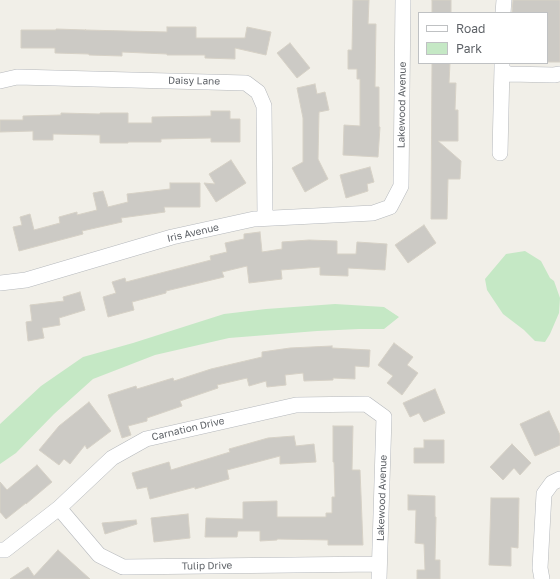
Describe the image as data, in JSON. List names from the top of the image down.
{
  "streets": {
    "street": [
      "Daisy Lane",
      "Lakewood Avenue",
      "Iris Avenue",
      "Carnation Drive",
      "Tulip Drive"
    ]
  },
  "crossings": [
    ["Daisy Lane", "Iris Avenue"],
    ["Lakewood Avenue", "Iris Avenue"],
    ["Lakewood Avenue", "Carnation Drive"],
    ["Lakewood Avenue", "Tulip Drive"],
    ["Carnation Drive", "Tulip Drive"]
  ],
  "legend": ["Road", "Park"]
}
